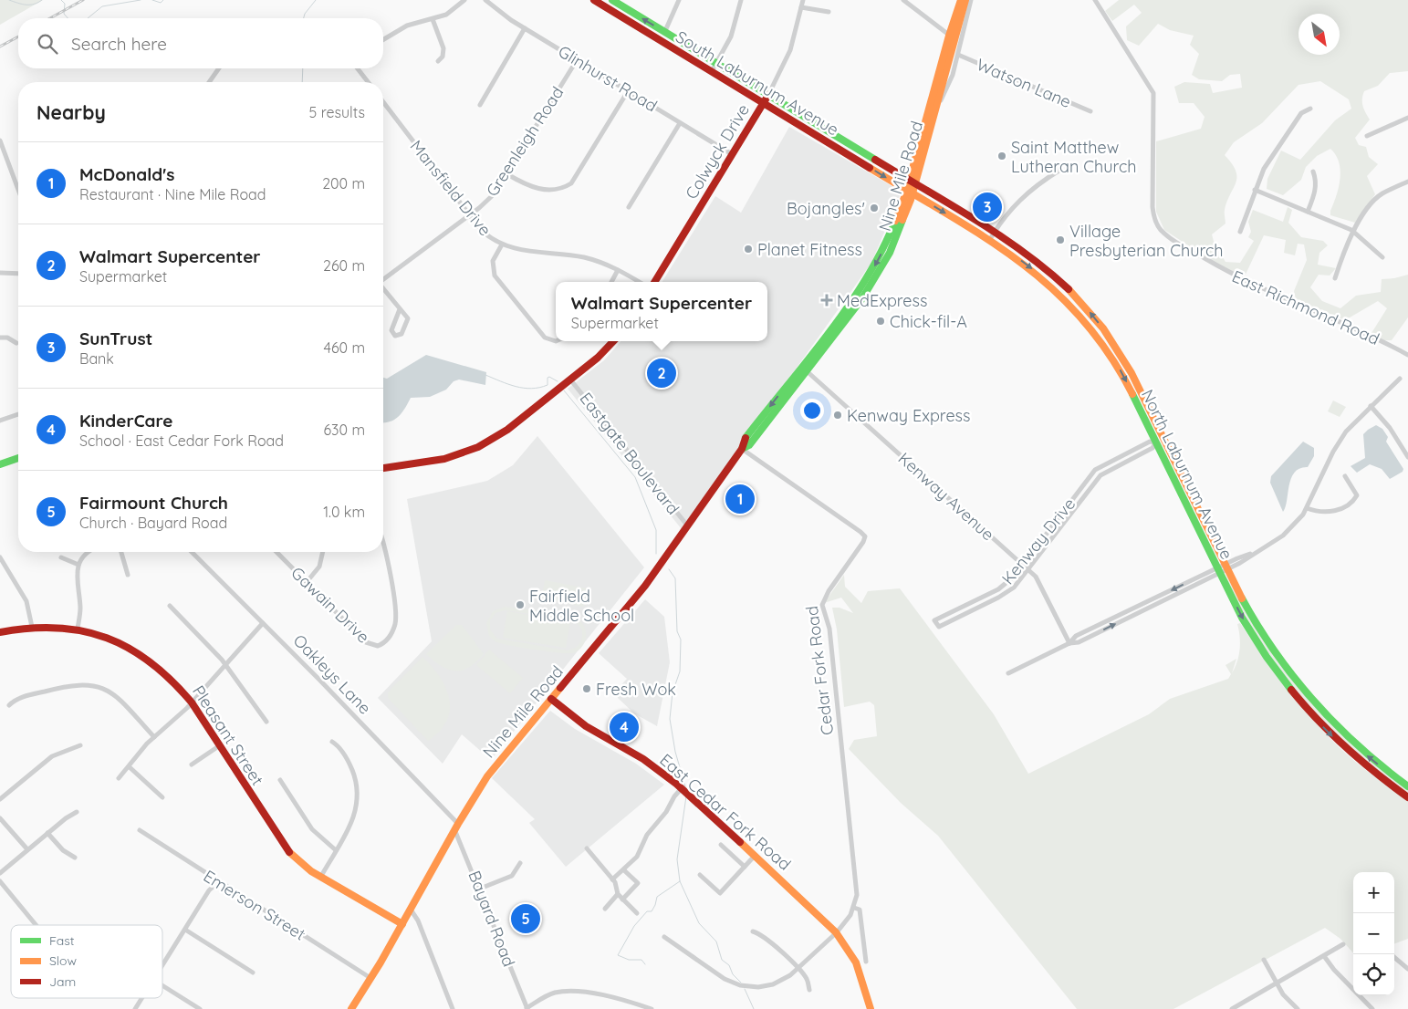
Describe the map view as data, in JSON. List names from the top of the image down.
{
  "streets": {
    "main road": [
      "South Laburnum Avenue",
      "Colwyck Drive",
      "Nine Mile Road",
      "North Laburnum Avenue",
      "Pleasant Street",
      "East Cedar Fork Road"
    ],
    "street": [
      "Glinhurst Road",
      "Watson Lane",
      "Greenleigh Road",
      "Mansfield Drive",
      "East Richmond Road",
      "Eastgate Boulevard",
      "Kenway Avenue",
      "Kenway Drive",
      "Gawain Drive",
      "Cedar Fork Road",
      "Oakleys Lane",
      "Emerson Street",
      "Bayard Road"
    ]
  },
  "crossings": [
    ["Glinhurst Road", "Greenleigh Road"],
    ["Glinhurst Road", "Colwyck Drive"],
    ["South Laburnum Avenue", "Colwyck Drive"],
    ["South Laburnum Avenue", "Nine Mile Road"],
    ["South Laburnum Avenue", "North Laburnum Avenue"],
    ["Watson Lane", "Nine Mile Road"],
    ["Greenleigh Road", "Mansfield Drive"],
    ["Nine Mile Road", "Eastgate Boulevard"],
    ["Nine Mile Road", "North Laburnum Avenue"],
    ["Nine Mile Road", "Kenway Avenue"],
    ["Nine Mile Road", "Cedar Fork Road"],
    ["Nine Mile Road", "Oakleys Lane"],
    ["Nine Mile Road", "Pleasant Street"],
    ["Nine Mile Road", "East Cedar Fork Road"],
    ["Nine Mile Road", "Emerson Street"],
    ["Nine Mile Road", "Bayard Road"],
    ["North Laburnum Avenue", "Kenway Drive"],
    ["Kenway Avenue", "Kenway Drive"],
    ["Oakleys Lane", "Bayard Road"]
  ],
  "places": {
    "other": [
      "Saint Matthew Lutheran Church",
      "Bojangles'",
      "Village Presbyterian Church",
      "Planet Fitness",
      "Chick-fil-A",
      "Kenway Express",
      "Fairfield Middle School",
      "Fresh Wok"
    ],
    "health": ["MedExpress"]
  },
  "legend": ["Fast", "Slow", "Jam"],
  "north": "bottom right",
  "page": {
    "search": "Search here",
    "heading": ["Nearby", "5 results"],
    "list": [
      {
        "mark": "1",
        "name": "McDonald's",
        "note": "Restaurant · Nine Mile Road",
        "value": "200 m"
      },
      {
        "mark": "2",
        "name": "Walmart Supercenter",
        "note": "Supermarket",
        "value": "260 m"
      },
      {
        "mark": "3",
        "name": "SunTrust",
        "note": "Bank",
        "value": "460 m"
      },
      {
        "mark": "4",
        "name": "KinderCare",
        "note": "School · East Cedar Fork Road",
        "value": "630 m"
      },
      {
        "mark": "5",
        "name": "Fairmount Church",
        "note": "Church · Bayard Road",
        "value": "1.0 km"
      }
    ],
    "pins": [
      "3",
      "2",
      "1",
      "4",
      "5"
    ],
    "popup": ["Walmart Supercenter", "Supermarket"],
    "map_buttons": ["+", "−"]
  }
}
